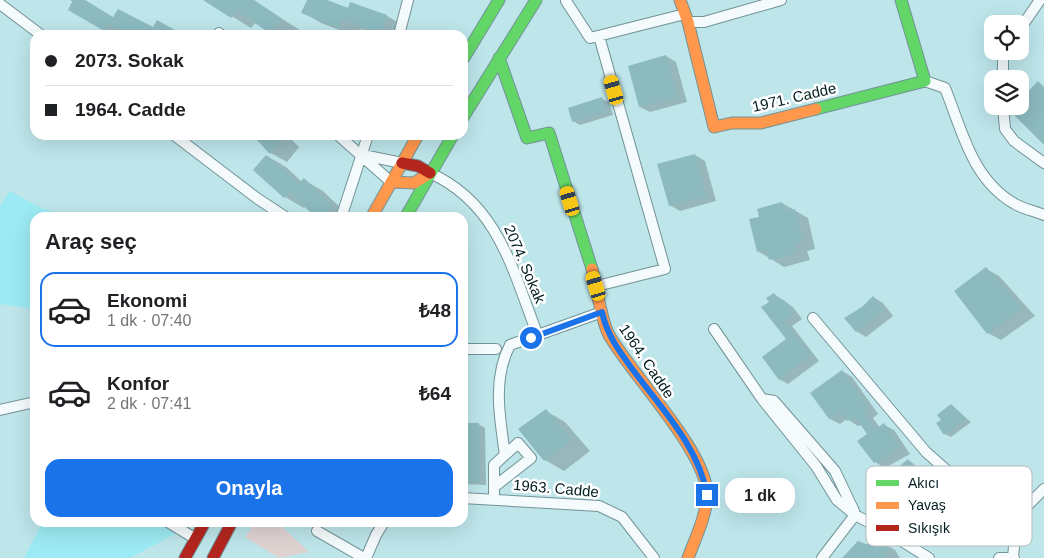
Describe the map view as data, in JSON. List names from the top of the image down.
{
  "streets": {
    "street": [
      "1971. Cadde",
      "2074. Sokak",
      "1964. Cadde",
      "1963. Cadde"
    ]
  },
  "legend": ["Akıcı", "Yavaş", "Sıkışık"],
  "page": {
    "banner": ["2073. Sokak", "1964. Cadde"],
    "heading": "Araç seç",
    "list": [
      {
        "name": "Ekonomi",
        "note": "1 dk · 07:40",
        "value": "₺48"
      },
      {
        "name": "Konfor",
        "note": "2 dk · 07:41",
        "value": "₺64"
      }
    ],
    "buttons": "Onayla",
    "bubble": "1 dk"
  }
}
